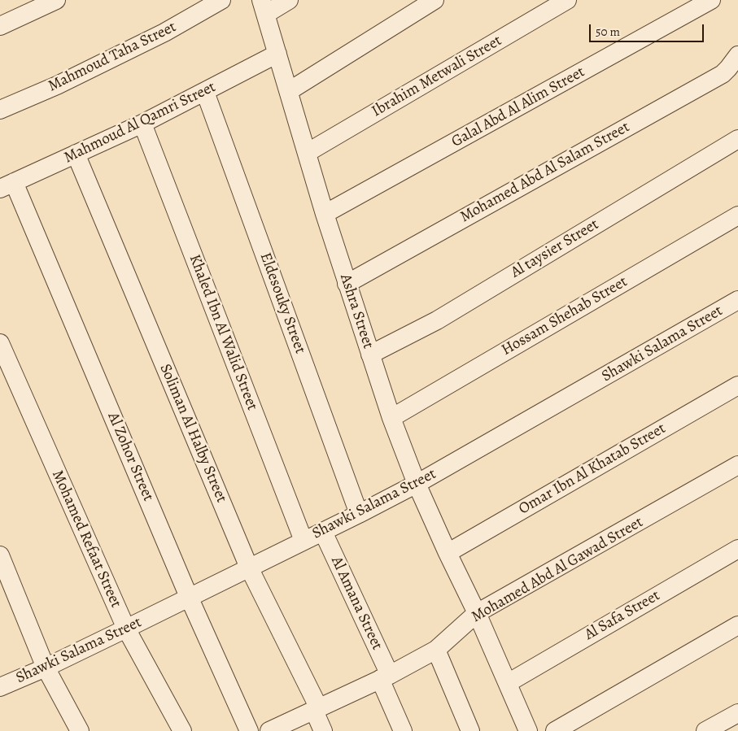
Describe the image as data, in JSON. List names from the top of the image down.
{
  "streets": {
    "street": [
      "Mahmoud Taha Street",
      "Ibrahim Metwali Street",
      "Galal Abd Al Alim Street",
      "Mahmoud Al Qamri Street",
      "Mohamed Abd Al Salam Street",
      "Al taysier Street",
      "Eldesouky Street",
      "Ashra Street",
      "Hossam Shehab Street",
      "Khaled Ibn Al Walid Street",
      "Shawki Salama Street",
      "Soliman Al Halby Street",
      "Al Zohor Street",
      "Omar Ibn Al Khatab Street",
      "Mohamed Refaat Street",
      "Mohamed Abd Al Gawad Street",
      "Al Amana Street",
      "Al Safa Street"
    ]
  },
  "crossings": [
    ["Ibrahim Metwali Street", "Ashra Street"],
    ["Galal Abd Al Alim Street", "Ashra Street"],
    ["Mahmoud Al Qamri Street", "Eldesouky Street"],
    ["Mahmoud Al Qamri Street", "Ashra Street"],
    ["Mahmoud Al Qamri Street", "Khaled Ibn Al Walid Street"],
    ["Mahmoud Al Qamri Street", "Soliman Al Halby Street"],
    ["Mahmoud Al Qamri Street", "Al Zohor Street"],
    ["Mohamed Abd Al Salam Street", "Ashra Street"],
    ["Al taysier Street", "Ashra Street"],
    ["Eldesouky Street", "Shawki Salama Street"],
    ["Ashra Street", "Hossam Shehab Street"],
    ["Ashra Street", "Shawki Salama Street"],
    ["Ashra Street", "Omar Ibn Al Khatab Street"],
    ["Ashra Street", "Mohamed Abd Al Gawad Street"],
    ["Ashra Street", "Al Safa Street"],
    ["Khaled Ibn Al Walid Street", "Shawki Salama Street"],
    ["Shawki Salama Street", "Soliman Al Halby Street"],
    ["Shawki Salama Street", "Al Zohor Street"],
    ["Shawki Salama Street", "Mohamed Refaat Street"],
    ["Shawki Salama Street", "Al Amana Street"],
    ["Soliman Al Halby Street", "Mohamed Abd Al Gawad Street"],
    ["Mohamed Abd Al Gawad Street", "Al Amana Street"]
  ],
  "scale_bar": "50 m"
}
